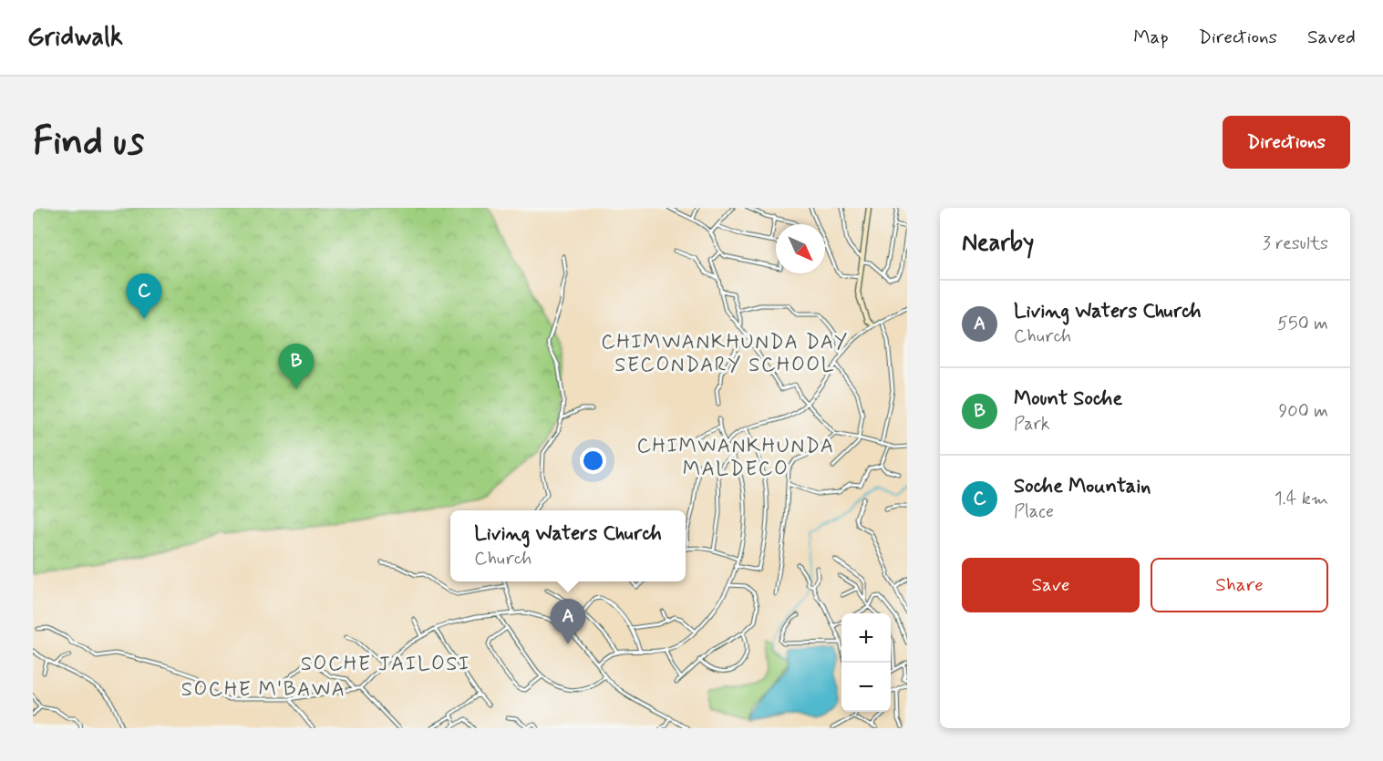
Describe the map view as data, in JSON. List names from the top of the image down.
{
  "districts": [
    "CHIMWANKHUNDA DAY SECONDARY SCHOOL",
    "CHIMWANKHUNDA MALDECO",
    "SOCHE JAILOSI",
    "SOCHE M'BAWA"
  ],
  "north": "bottom right",
  "page": {
    "header": "Gridwalk",
    "nav": ["Map", "Directions", "Saved"],
    "buttons": [
      "Directions",
      ["Save", "Share"]
    ],
    "title": "Find us",
    "heading": ["Nearby", "3 results"],
    "pins": ["C", "B", "A"],
    "list": [
      {
        "mark": "A",
        "name": "Living Waters Church",
        "note": "Church",
        "value": "550 m"
      },
      {
        "mark": "B",
        "name": "Mount Soche",
        "note": "Park",
        "value": "900 m"
      },
      {
        "mark": "C",
        "name": "Soche Mountain",
        "note": "Place",
        "value": "1.4 km"
      }
    ],
    "popup": ["Living Waters Church", "Church"],
    "map_buttons": ["+", "−"]
  }
}
